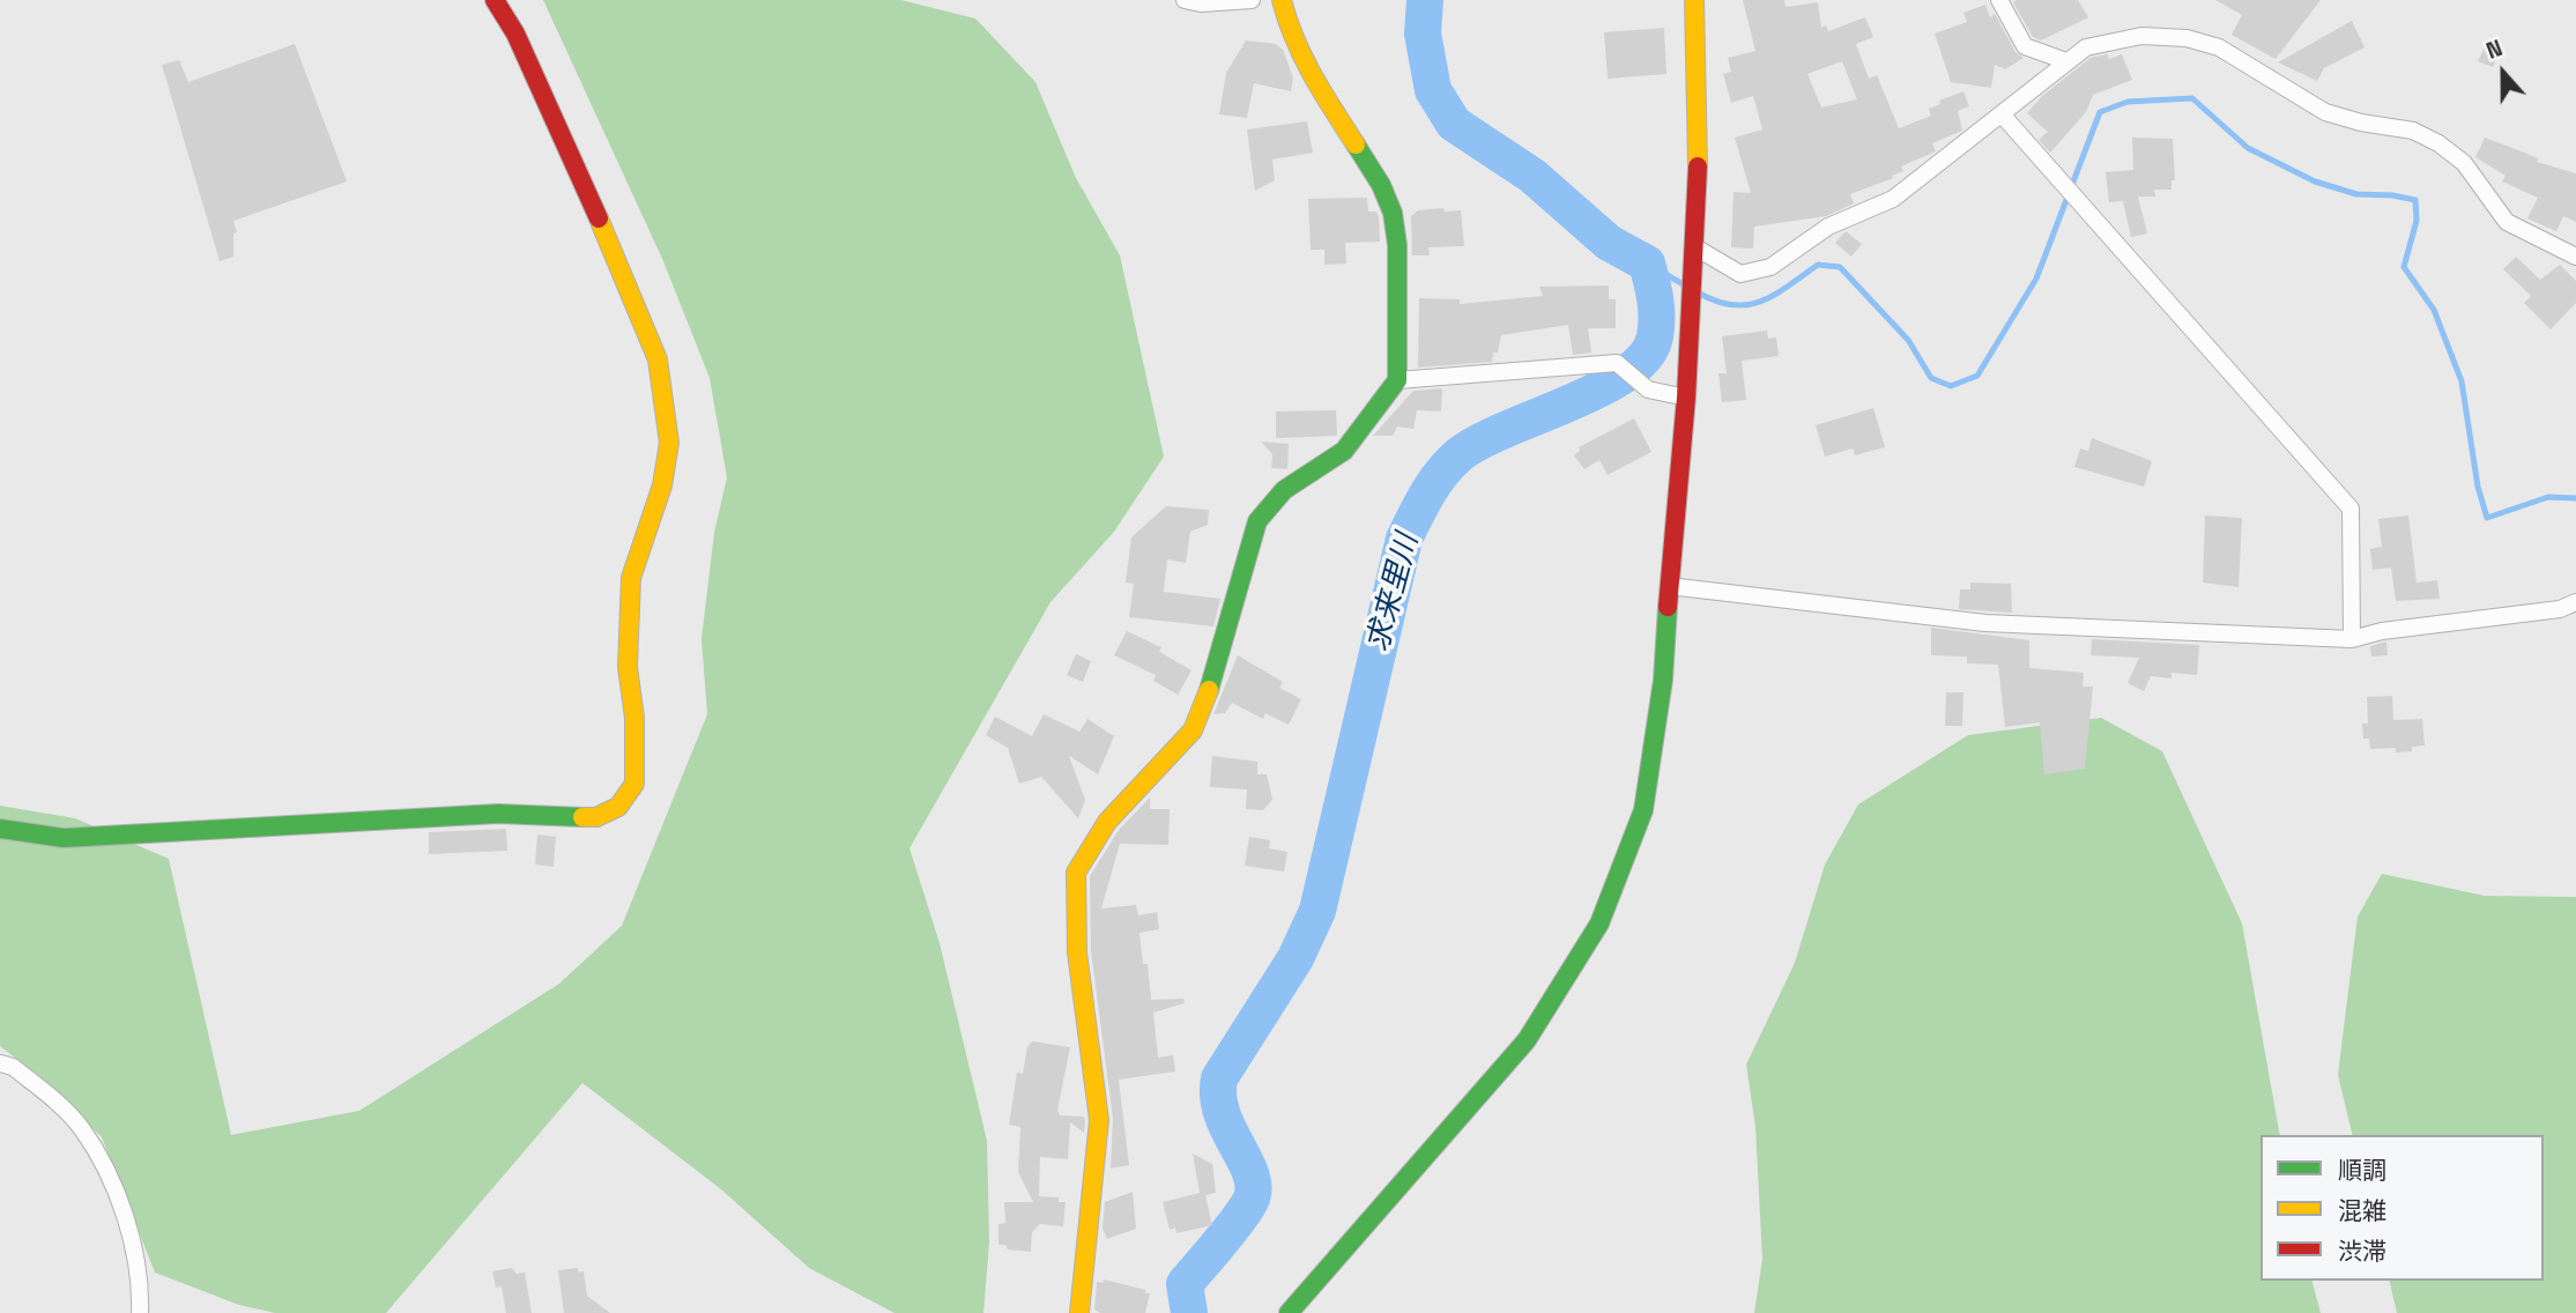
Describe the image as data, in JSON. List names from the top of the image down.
{
  "water": ["求来里川"],
  "legend": ["順調", "混雑", "渋滞"],
  "north": "top"
}
